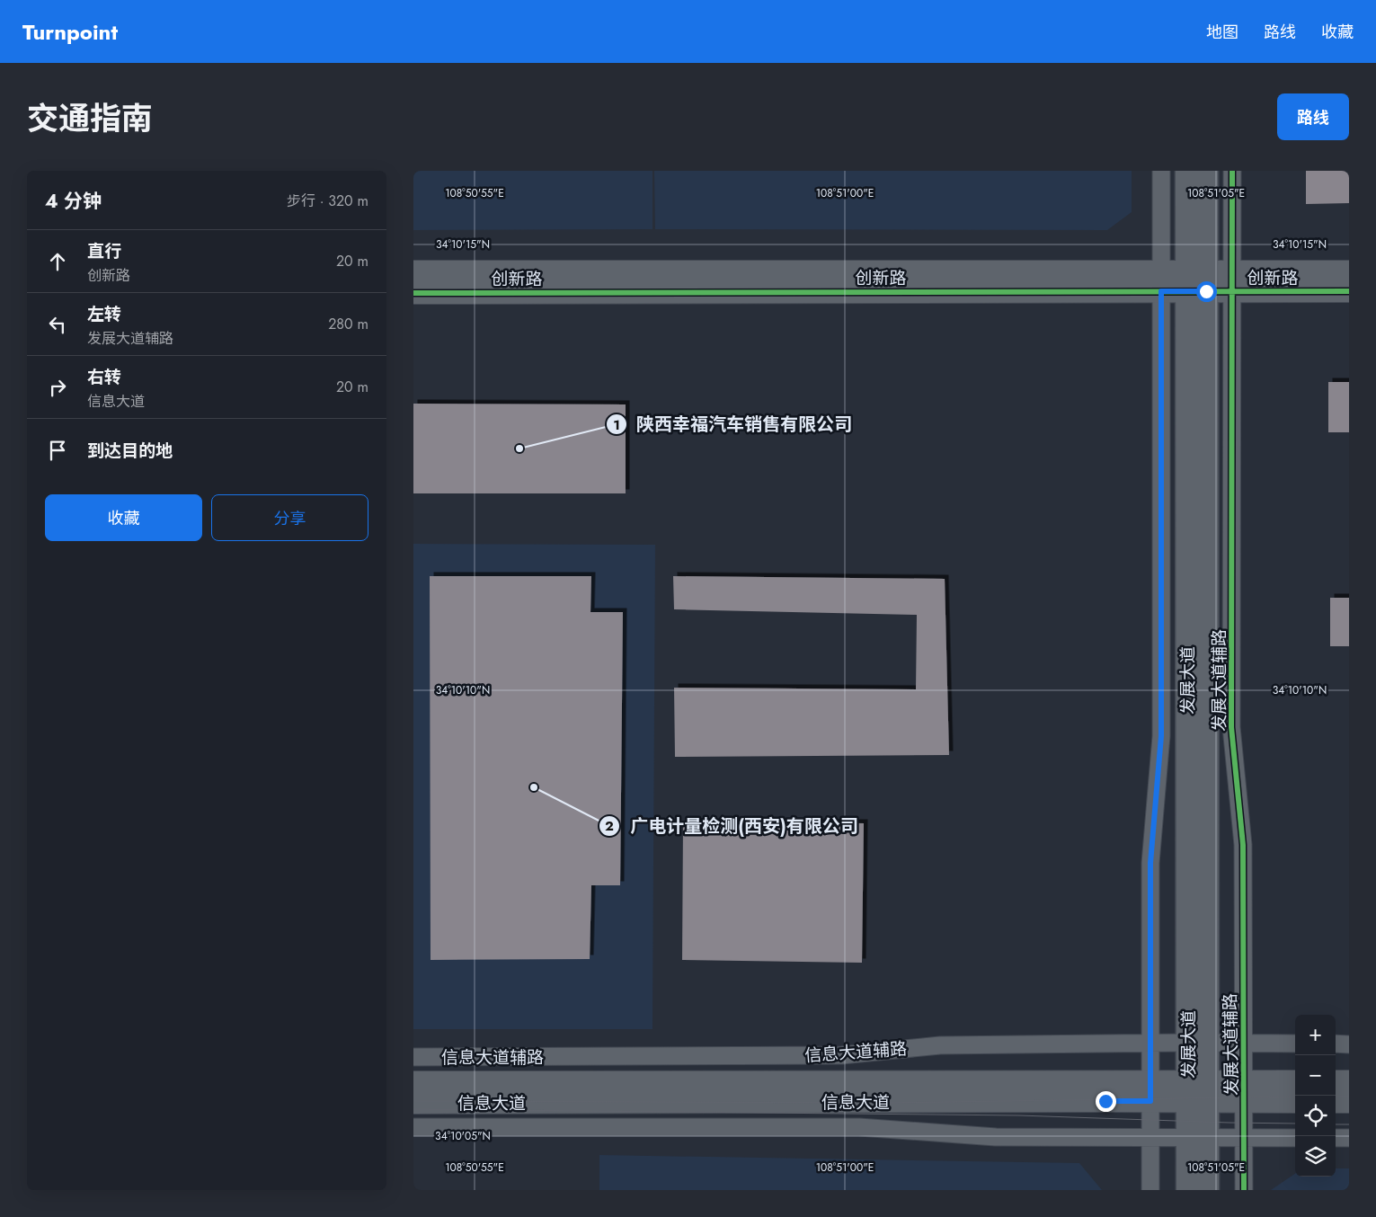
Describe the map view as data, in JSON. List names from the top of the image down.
{
  "streets": {
    "main road": ["发展大道"],
    "street": [
      "创新路",
      "发展大道辅路",
      "信息大道辅路",
      "信息大道"
    ]
  },
  "crossings": [
    ["创新路", "发展大道"],
    ["创新路", "发展大道辅路"],
    ["发展大道", "信息大道辅路"],
    ["发展大道", "信息大道"],
    ["发展大道辅路", "信息大道辅路"],
    ["发展大道辅路", "信息大道"]
  ],
  "places": ["陕西幸福汽车销售有限公司", "广电计量检测(西安)有限公司"],
  "page": {
    "header": "Turnpoint",
    "nav": ["地图", "路线", "收藏"],
    "title": "交通指南",
    "buttons": [
      "路线",
      ["收藏", "分享"]
    ],
    "heading": ["4 分钟", "步行 · 320 m"],
    "list": [
      ["直行", "创新路", "20 m"],
      ["左转", "发展大道辅路", "280 m"],
      ["右转", "信息大道", "20 m"],
      "到达目的地"
    ],
    "map_buttons": ["+", "−"]
  },
  "coordinates": [
    "108°50'55\"E",
    "108°51'00\"E",
    "108°51'05\"E",
    "34°10'15\"N",
    "34°10'10\"N",
    "34°10'05\"N"
  ]
}
